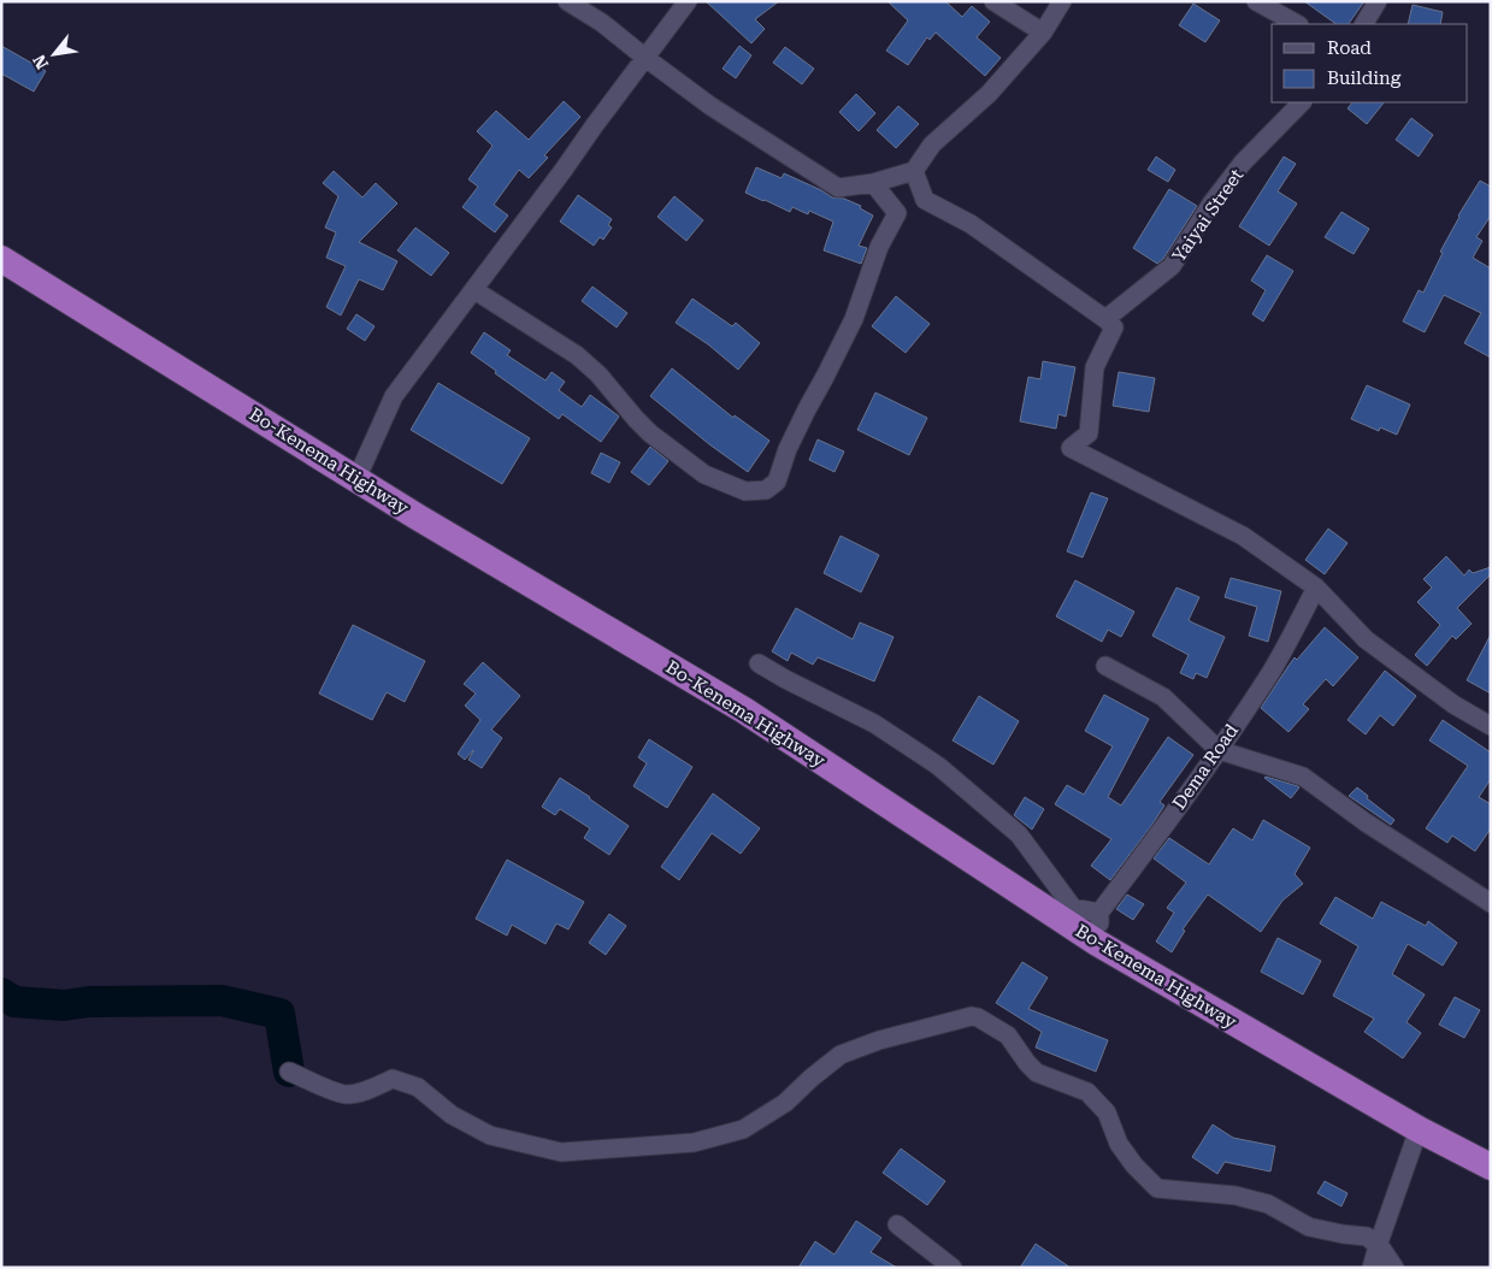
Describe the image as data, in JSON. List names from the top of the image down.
{
  "streets": {
    "highway": ["Bo-Kenema Highway"],
    "street": ["Yaiyai Street", "Dema Road"]
  },
  "legend": ["Road", "Building"],
  "north": "bottom left"
}
